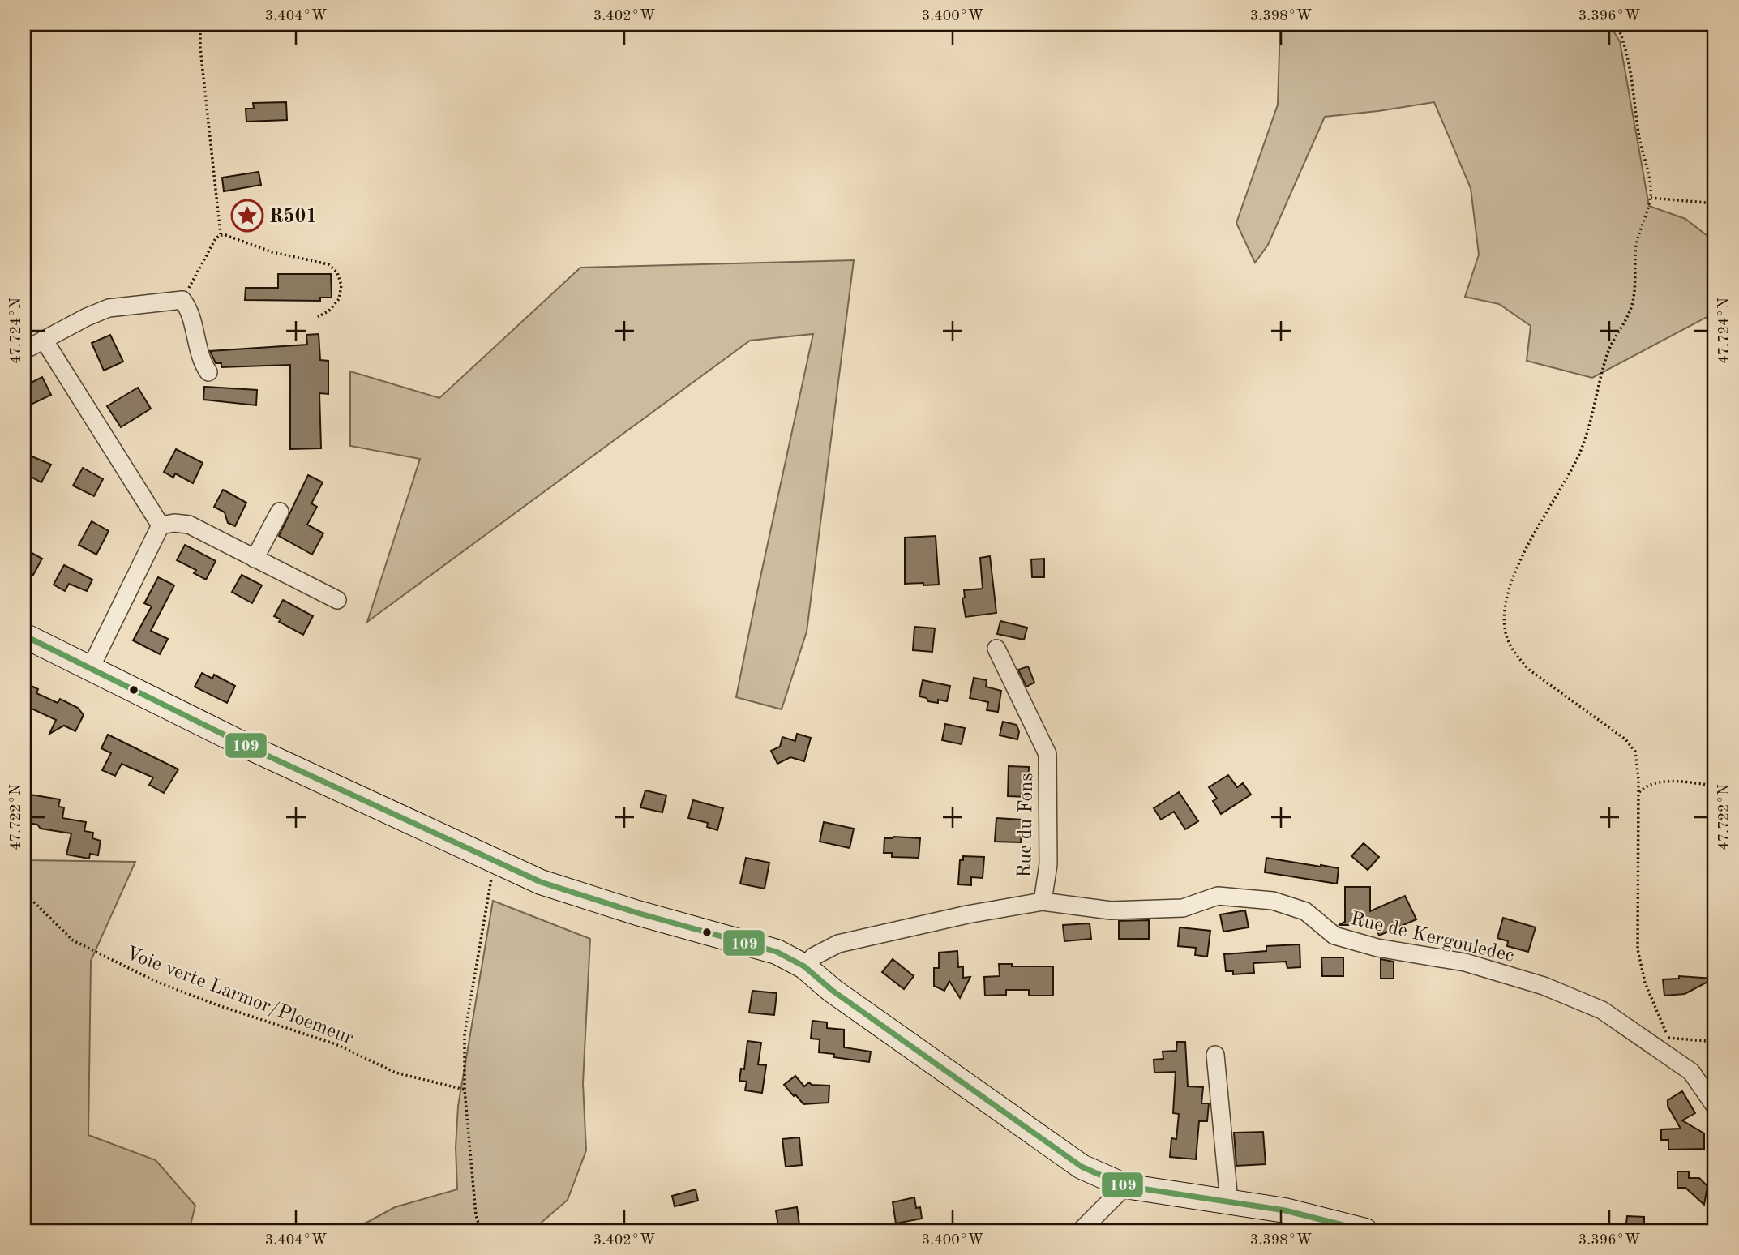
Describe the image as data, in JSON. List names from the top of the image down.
{
  "streets": {
    "street": ["Rue du Fons", "Rue de Kergouledec"],
    "path": ["Voie verte Larmor/Ploemeur"]
  },
  "crossings": [
    ["Rue du Fons", "Rue de Kergouledec"]
  ],
  "places": {
    "place": ["R501"]
  },
  "lines": ["transit line 109"],
  "coordinates": [
    "3.404°W",
    "3.402°W",
    "3.400°W",
    "3.398°W",
    "3.396°W",
    "47.724°N",
    "47.722°N"
  ]
}
